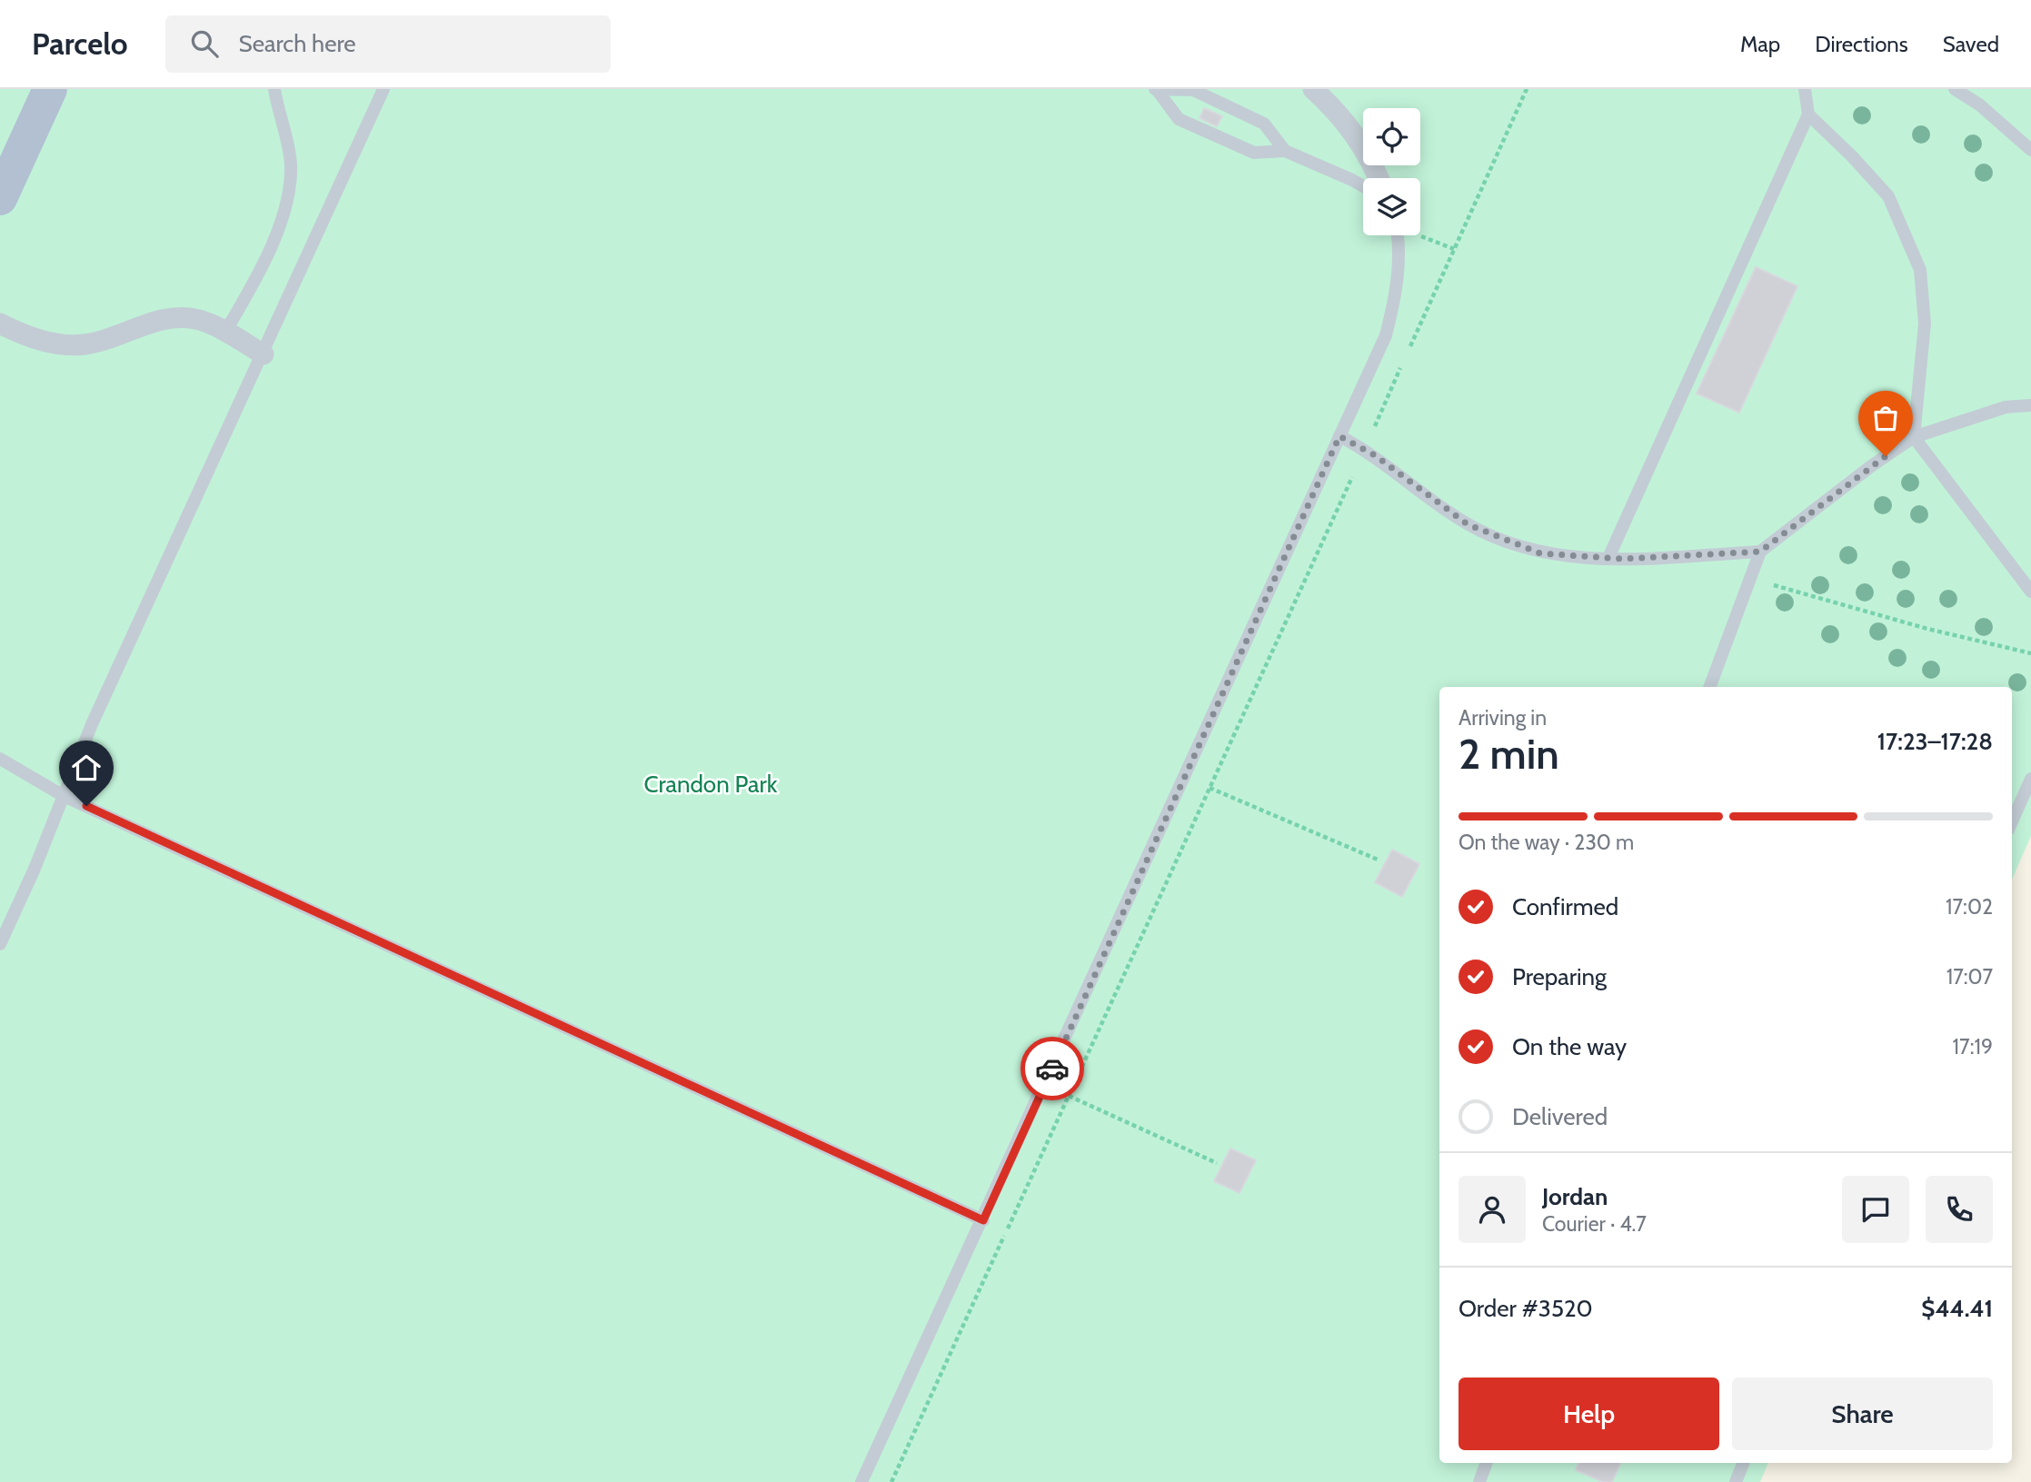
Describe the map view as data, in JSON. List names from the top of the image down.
{
  "parks": ["Crandon Park"],
  "page": {
    "header": "Parcelo",
    "search": "Search here",
    "nav": ["Map", "Directions", "Saved"],
    "heading": ["2 min", "Arriving in", "17:23–17:28"],
    "panel": [
      "Jordan",
      "Courier · 4.7",
      "Order #3520",
      "$44.41"
    ],
    "bar": "On the way · 230 m",
    "list": [
      ["Confirmed", "17:02"],
      ["Preparing", "17:07"],
      ["On the way", "17:19"],
      "Delivered"
    ],
    "buttons": ["Help", "Share"]
  }
}
